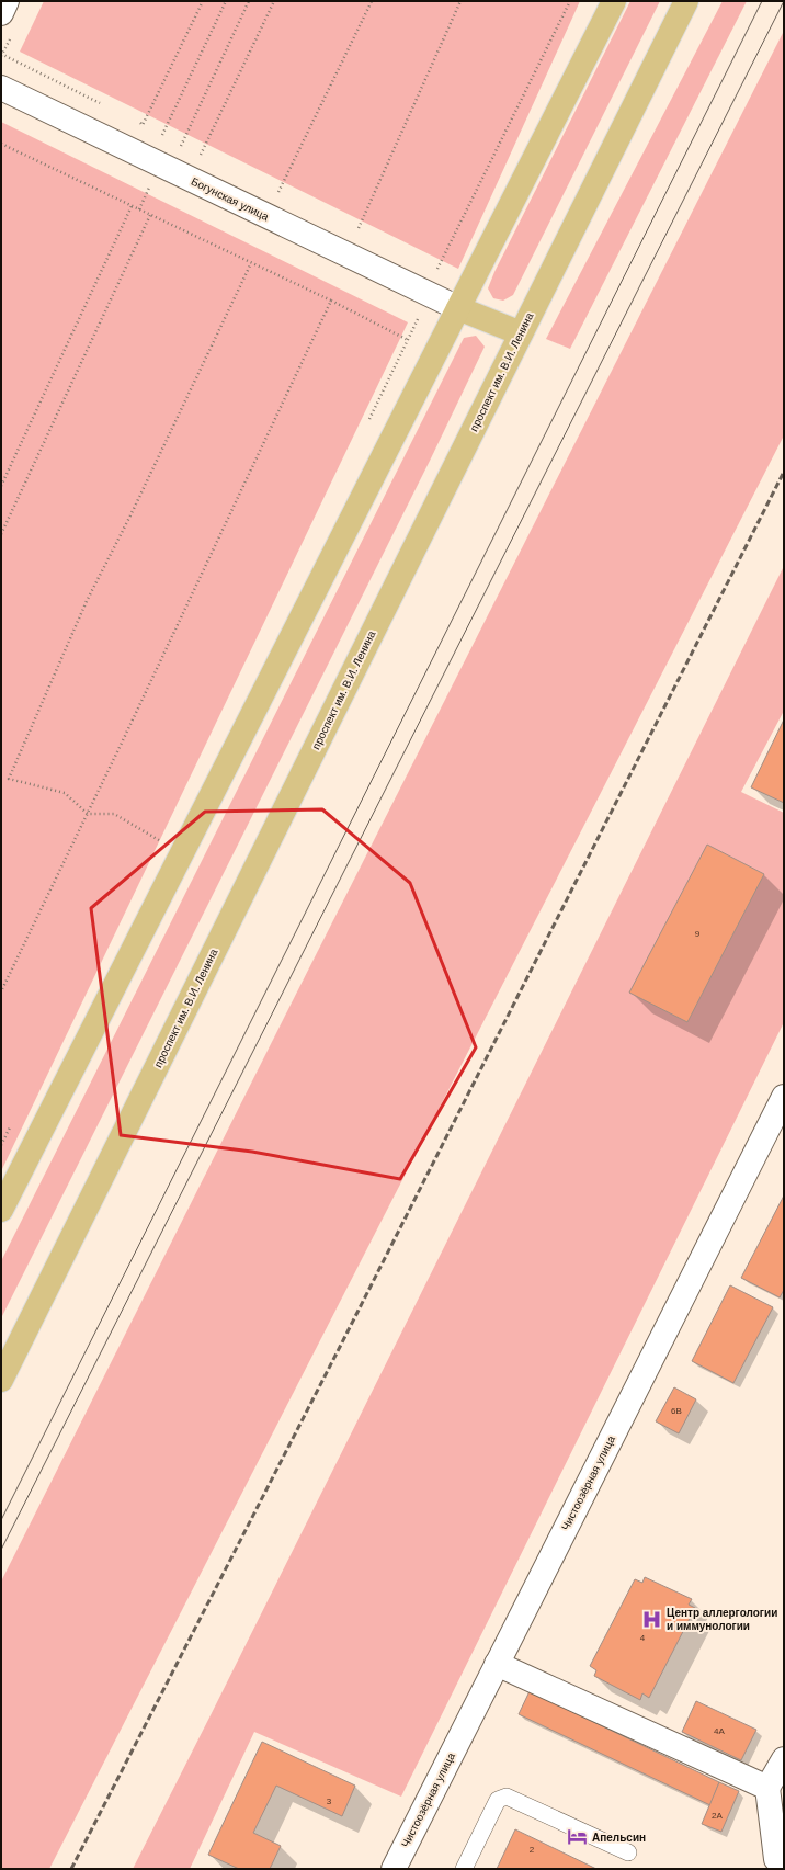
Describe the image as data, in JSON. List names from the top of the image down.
{
  "streets": {
    "main road": ["проспект им. В.И. Ленина"],
    "street": ["Богунская улица", "Чистоозёрная улица"]
  },
  "places": {
    "hospital": ["Центр аллергологии и иммунологии"],
    "hotel": ["Апельсин"]
  },
  "house_numbers": [
    "9",
    "6В",
    "4",
    "4А",
    "3",
    "2А",
    "2"
  ]
}
